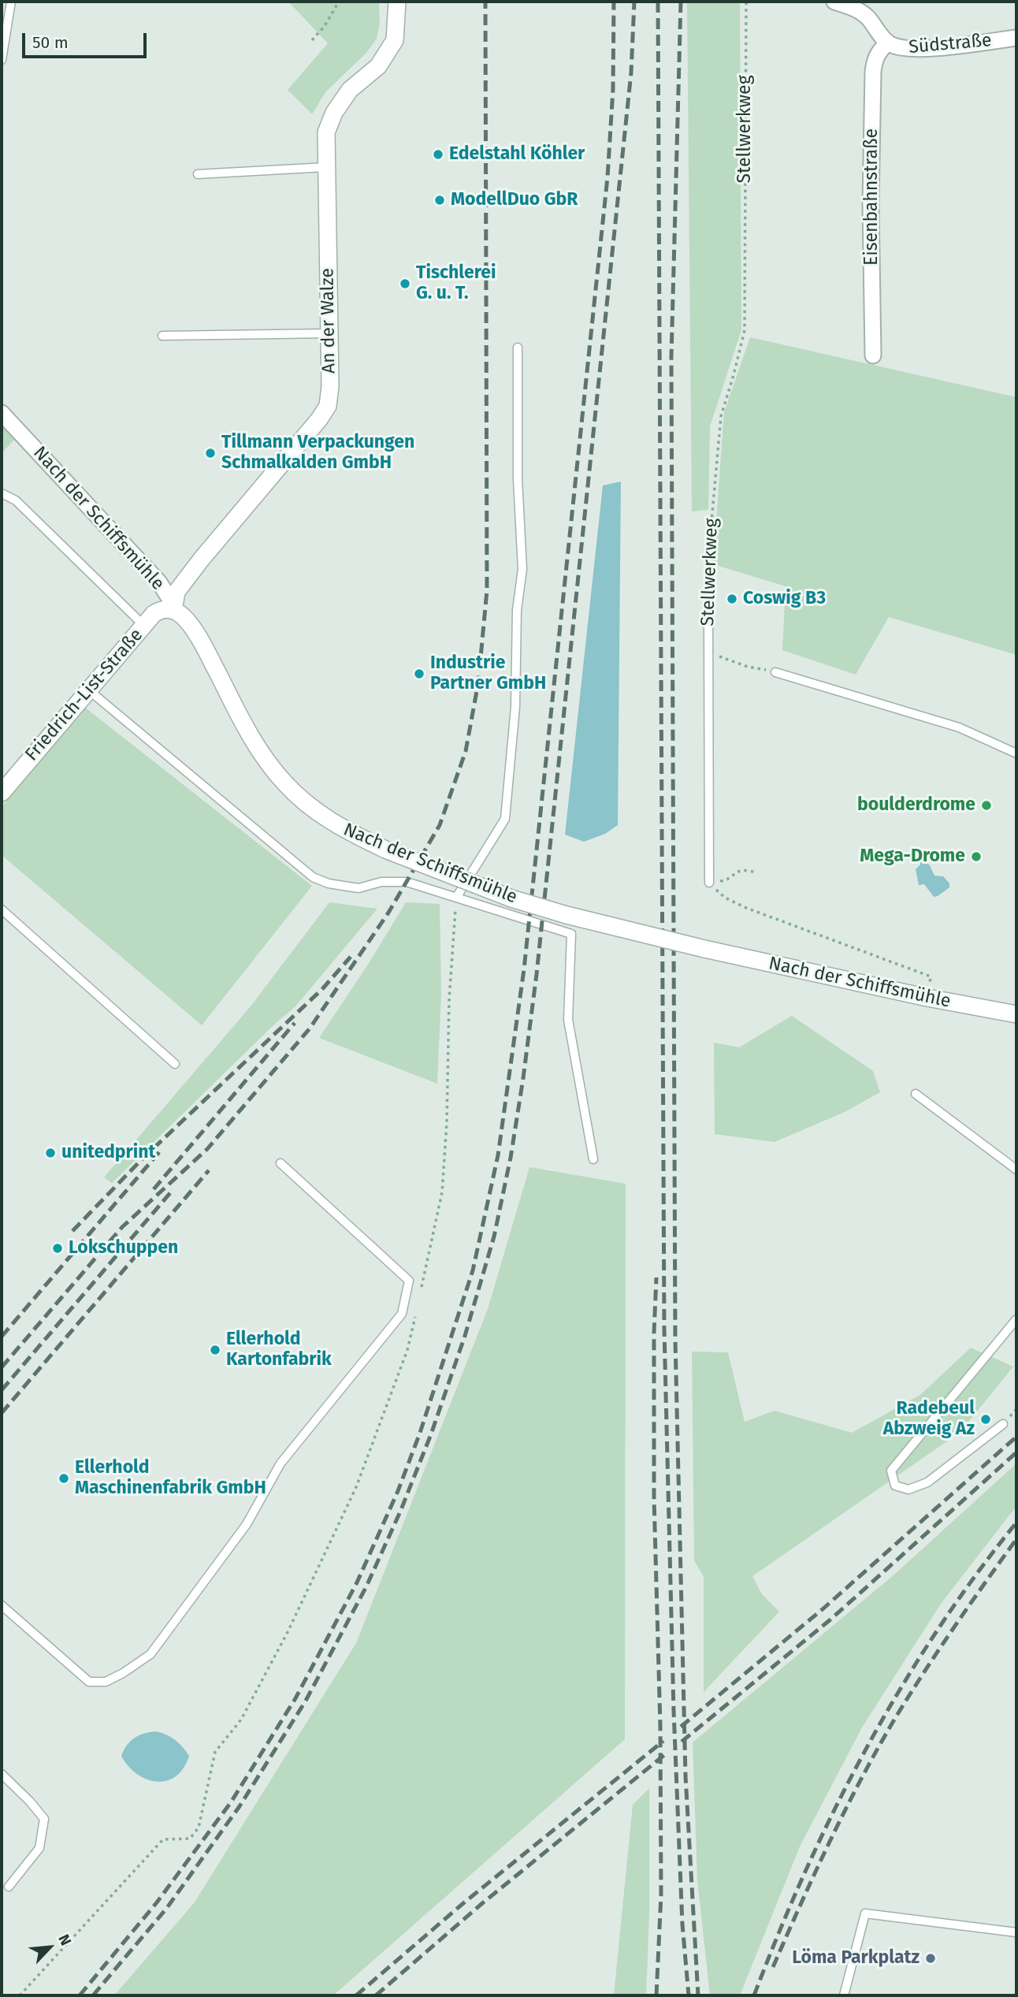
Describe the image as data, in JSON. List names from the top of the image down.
{
  "streets": {
    "street": [
      "Südstraße",
      "Eisenbahnstraße",
      "An der Walze",
      "Nach der Schiffsmühle",
      "Friedrich-List-Straße"
    ],
    "lane": ["Stellwerkweg"]
  },
  "crossings": [
    ["Südstraße", "Eisenbahnstraße"],
    ["An der Walze", "Nach der Schiffsmühle"],
    ["An der Walze", "Friedrich-List-Straße"],
    ["Nach der Schiffsmühle", "Friedrich-List-Straße"]
  ],
  "places": [
    "Edelstahl Köhler",
    "ModellDuo GbR",
    "Tischlerei G. u. T.",
    "Tillmann Verpackungen Schmalkalden GmbH",
    "Coswig B3",
    "Industrie Partner GmbH",
    "boulderdrome",
    "Mega-Drome",
    "unitedprint",
    "Lokschuppen",
    "Ellerhold Kartonfabrik",
    "Radebeul Abzweig Az",
    "Ellerhold Maschinenfabrik GmbH",
    "Löma Parkplatz"
  ],
  "scale_bar": "50 m",
  "north": "top right"
}
